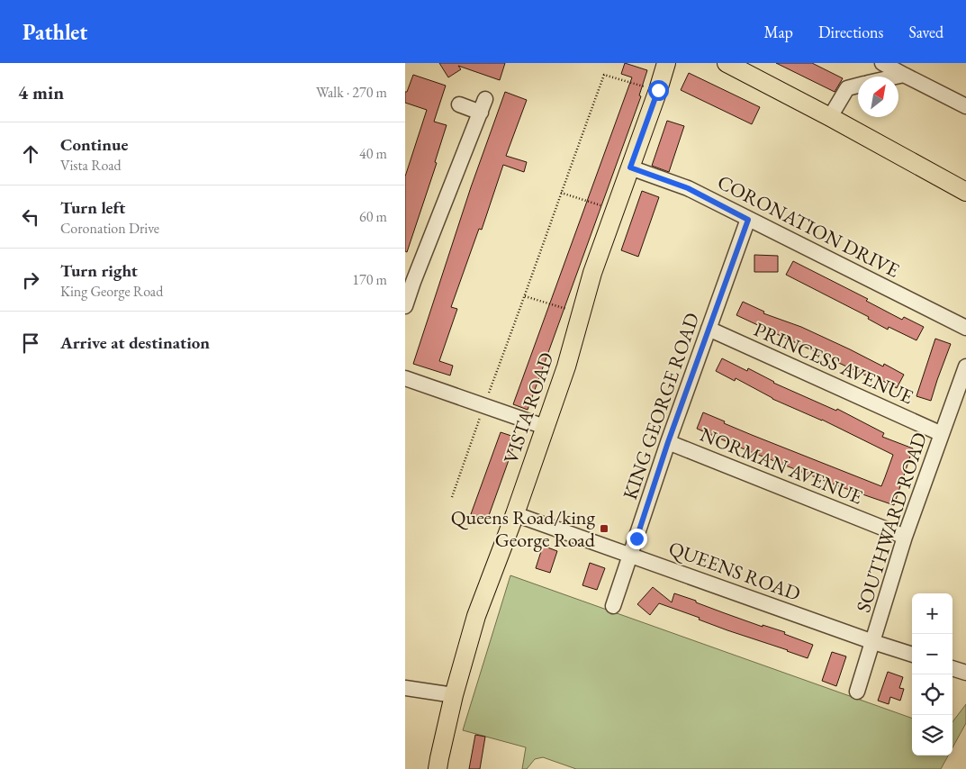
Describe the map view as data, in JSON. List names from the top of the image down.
{
  "streets": {
    "main road": ["VISTA ROAD"],
    "street": [
      "CORONATION DRIVE",
      "PRINCESS AVENUE",
      "KING GEORGE ROAD",
      "NORMAN AVENUE",
      "SOUTHWARD ROAD",
      "QUEENS ROAD"
    ]
  },
  "crossings": [
    ["CORONATION DRIVE", "KING GEORGE ROAD"],
    ["CORONATION DRIVE", "VISTA ROAD"],
    ["PRINCESS AVENUE", "KING GEORGE ROAD"],
    ["PRINCESS AVENUE", "SOUTHWARD ROAD"],
    ["KING GEORGE ROAD", "NORMAN AVENUE"],
    ["KING GEORGE ROAD", "QUEENS ROAD"],
    ["VISTA ROAD", "QUEENS ROAD"],
    ["NORMAN AVENUE", "SOUTHWARD ROAD"],
    ["SOUTHWARD ROAD", "QUEENS ROAD"]
  ],
  "places": {
    "transit": ["Queens Road/king George Road"]
  },
  "north": "top right",
  "page": {
    "header": "Pathlet",
    "nav": ["Map", "Directions", "Saved"],
    "heading": ["4 min", "Walk · 270 m"],
    "list": [
      ["Continue", "Vista Road", "40 m"],
      ["Turn left", "Coronation Drive", "60 m"],
      ["Turn right", "King George Road", "170 m"],
      "Arrive at destination"
    ],
    "map_buttons": ["+", "−"]
  }
}
